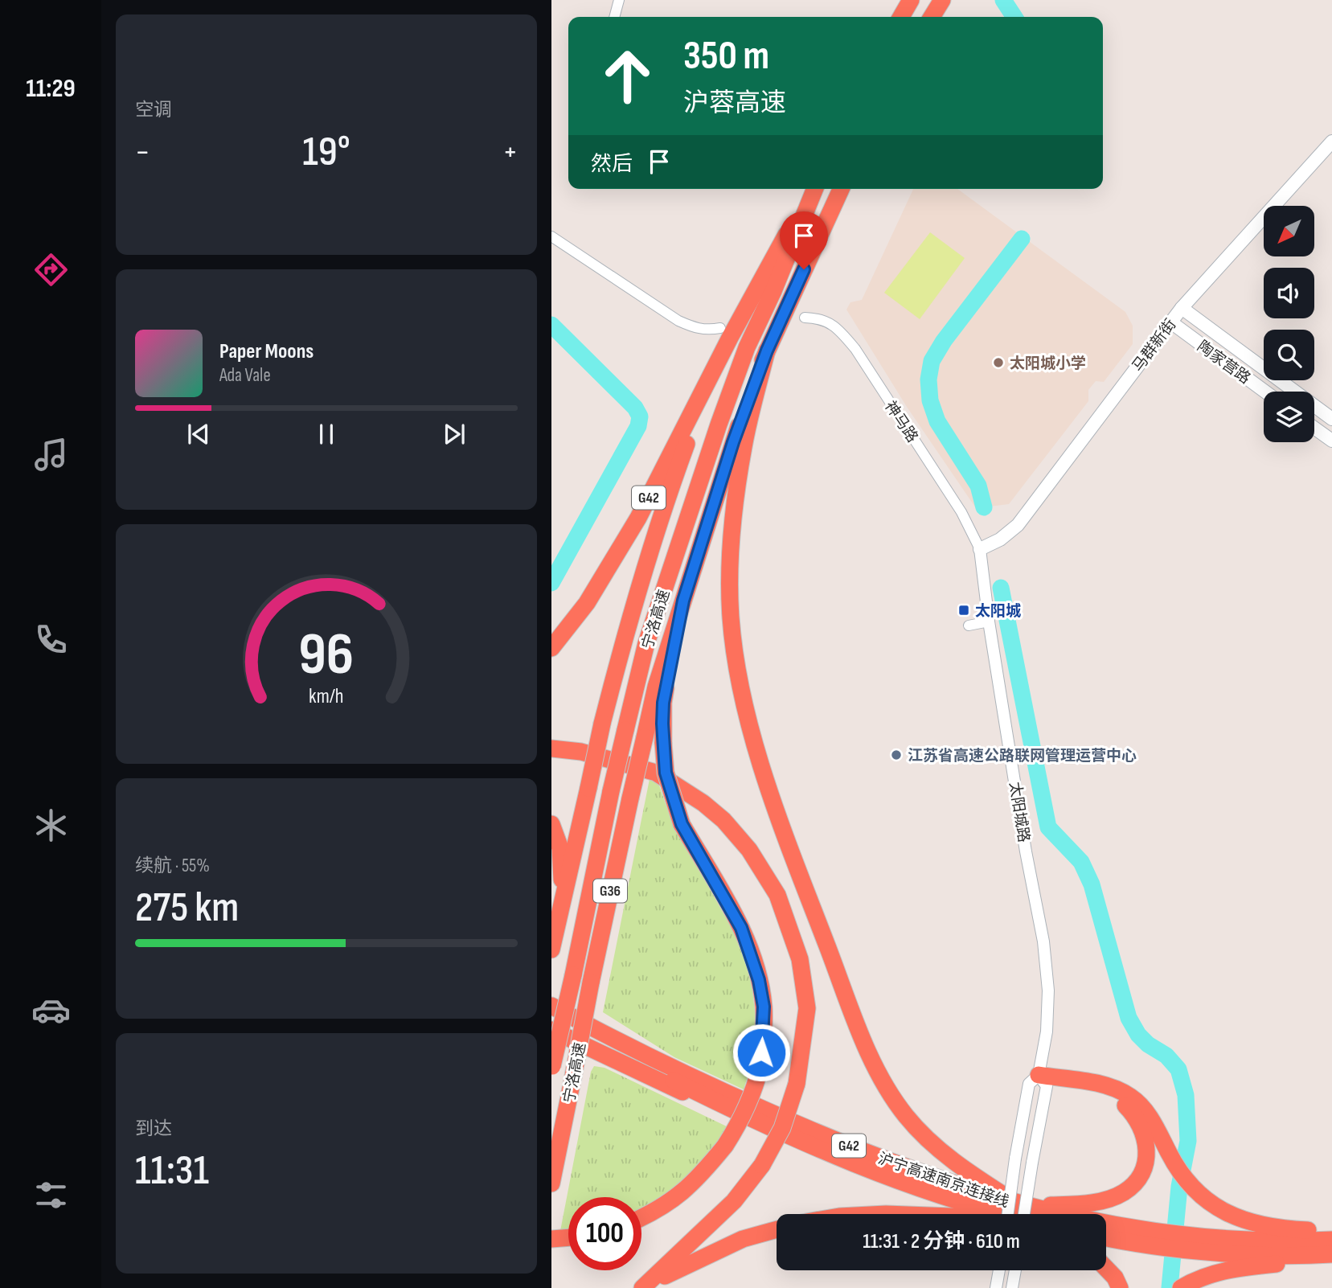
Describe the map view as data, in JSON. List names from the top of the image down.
{
  "streets": {
    "highway": [
      "G42",
      "宁洛高速",
      "G36",
      "沪宁高速南京连接线"
    ],
    "main road": ["马群新街", "陶家营路"],
    "street": ["神马路", "太阳城路"]
  },
  "crossings": [
    ["马群新街", "陶家营路"],
    ["马群新街", "神马路"],
    ["马群新街", "太阳城路"],
    ["神马路", "太阳城路"]
  ],
  "places": {
    "other": ["太阳城小学", "江苏省高速公路联网管理运营中心"],
    "transit": ["太阳城"]
  },
  "north": "bottom left",
  "page": {
    "tabs": "11:29",
    "tile": [
      "空调",
      ["续航 · 55%", "275 km"],
      ["到达", "11:31"]
    ],
    "turn": ["350 m", "沪蓉高速"],
    "heat": ["−", "19°", "+"],
    "then": "然后",
    "song": ["Paper Moons", "Ada Vale"],
    "limit": "100",
    "trip": "11:31 · 2 分钟 · 610 m",
    "gauge": ["96", "km/h"]
  }
}
